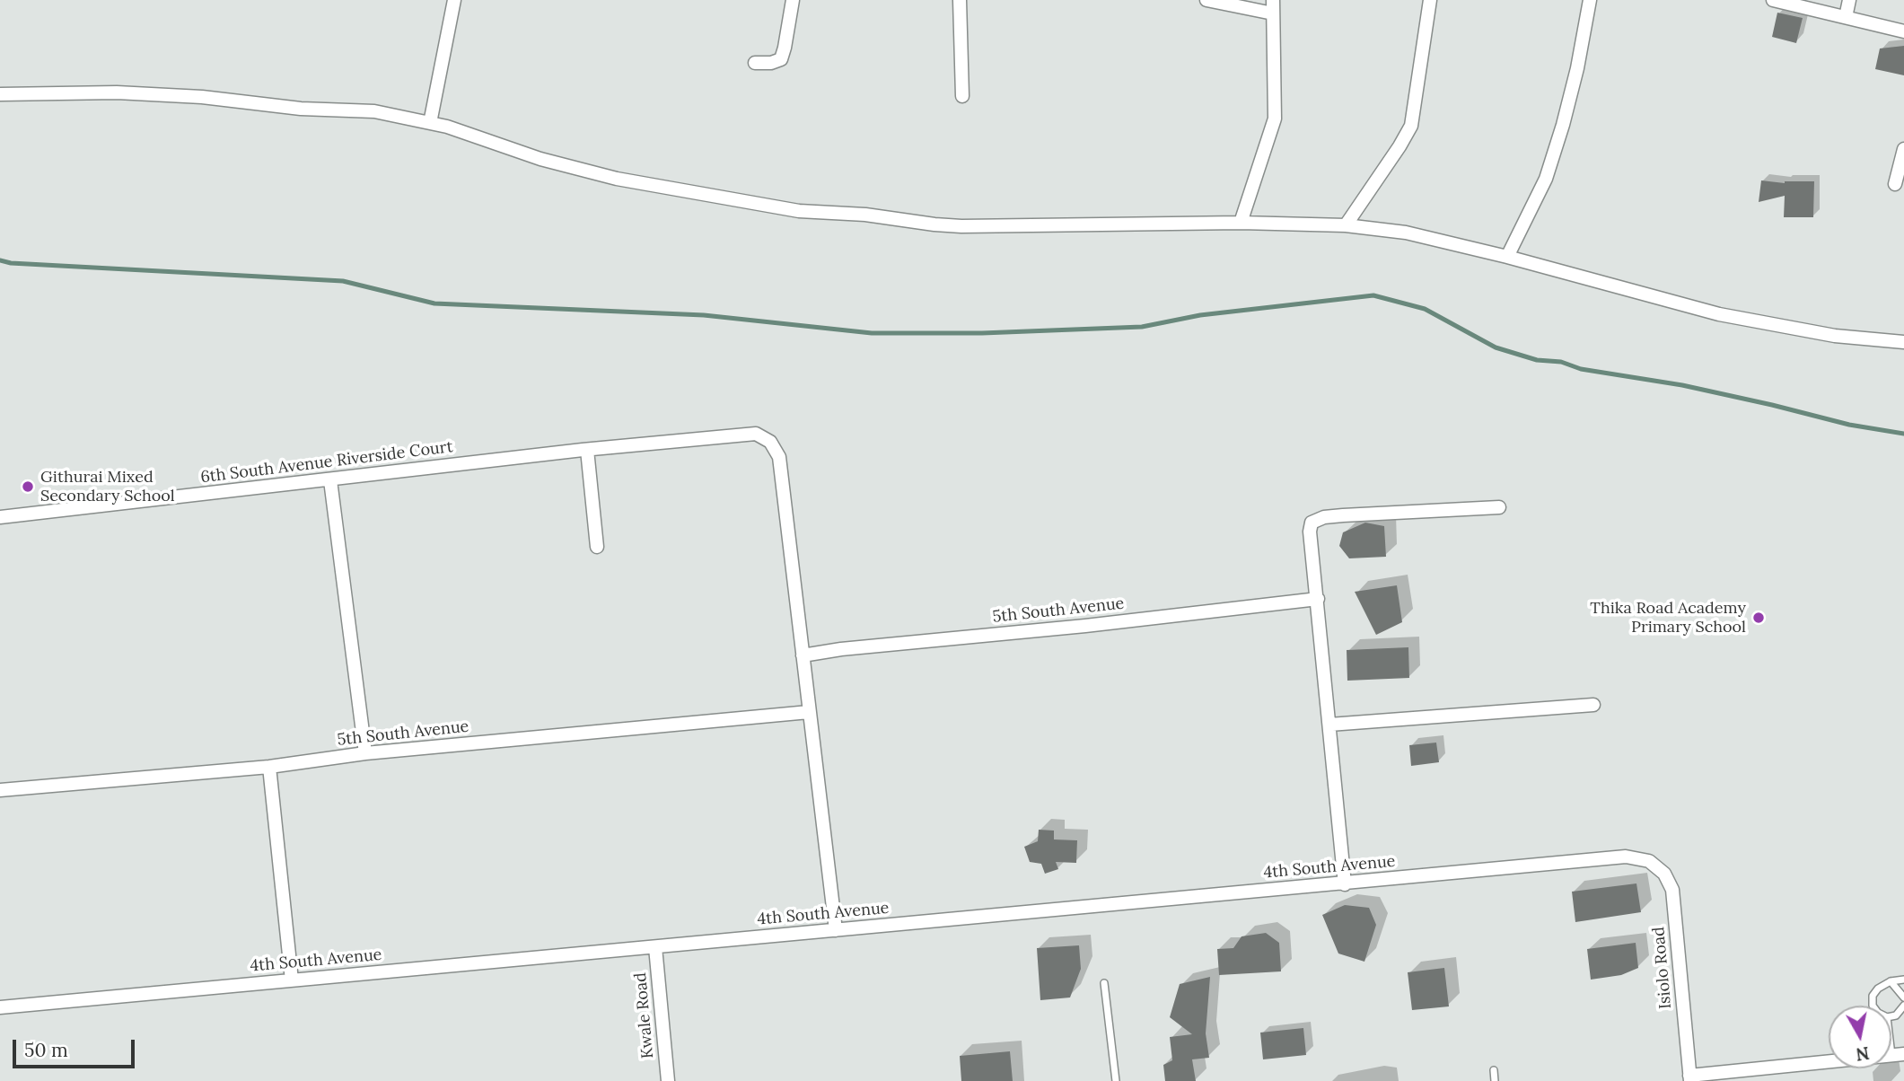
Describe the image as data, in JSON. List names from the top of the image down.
{
  "streets": {
    "street": [
      "6th South Avenue Riverside Court",
      "5th South Avenue",
      "4th South Avenue",
      "Isiolo Road",
      "Kwale Road"
    ]
  },
  "crossings": [
    ["6th South Avenue Riverside Court", "5th South Avenue"],
    ["6th South Avenue Riverside Court", "4th South Avenue"],
    ["4th South Avenue", "Isiolo Road"],
    ["4th South Avenue", "Kwale Road"]
  ],
  "places": ["Githurai Mixed Secondary School", "Thika Road Academy Primary School"],
  "scale_bar": "50 m",
  "north": "bottom"
}
